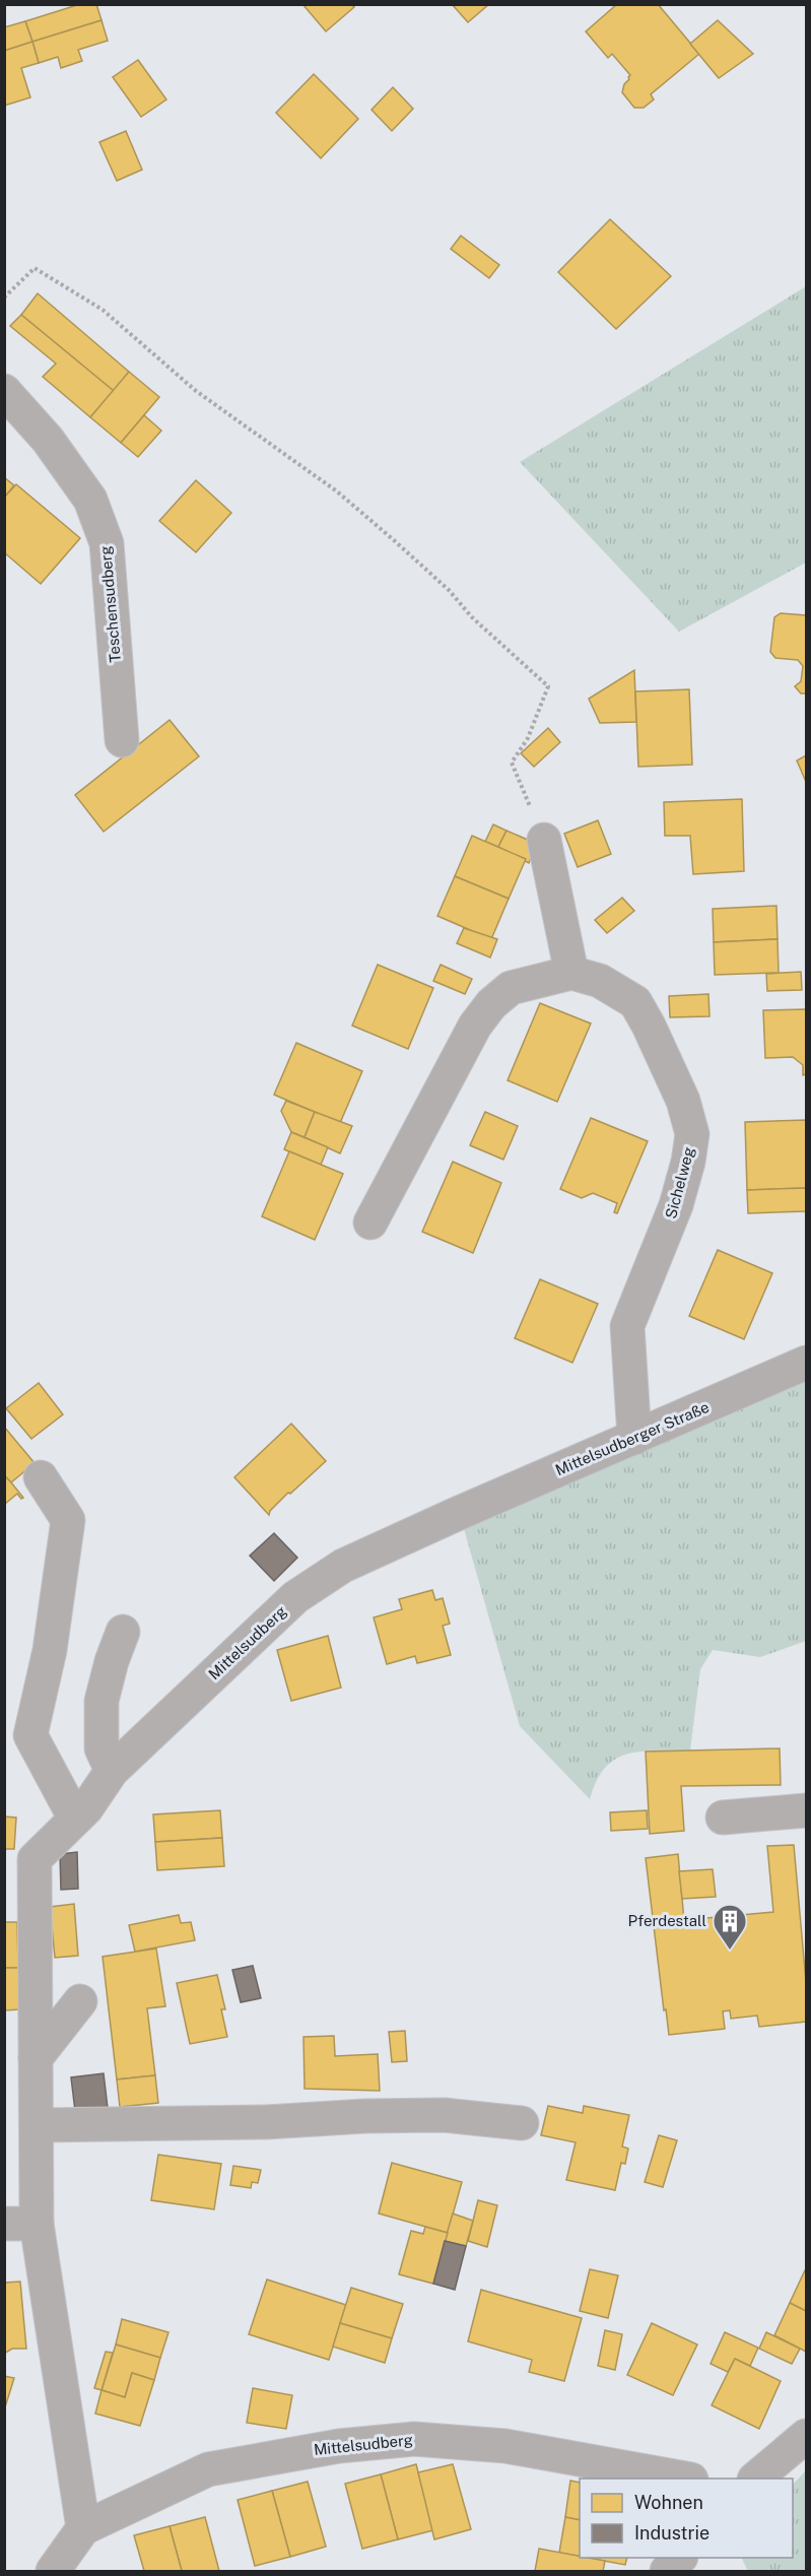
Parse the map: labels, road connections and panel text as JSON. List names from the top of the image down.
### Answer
{
  "streets": {
    "street": [
      "Teschensudberg",
      "Sichelweg",
      "Mittelsudberger Straße",
      "Mittelsudberg"
    ]
  },
  "crossings": [
    ["Sichelweg", "Mittelsudberger Straße"],
    ["Mittelsudberger Straße", "Mittelsudberg"]
  ],
  "places": {
    "building": ["Pferdestall"]
  },
  "legend": ["Wohnen", "Industrie"]
}
